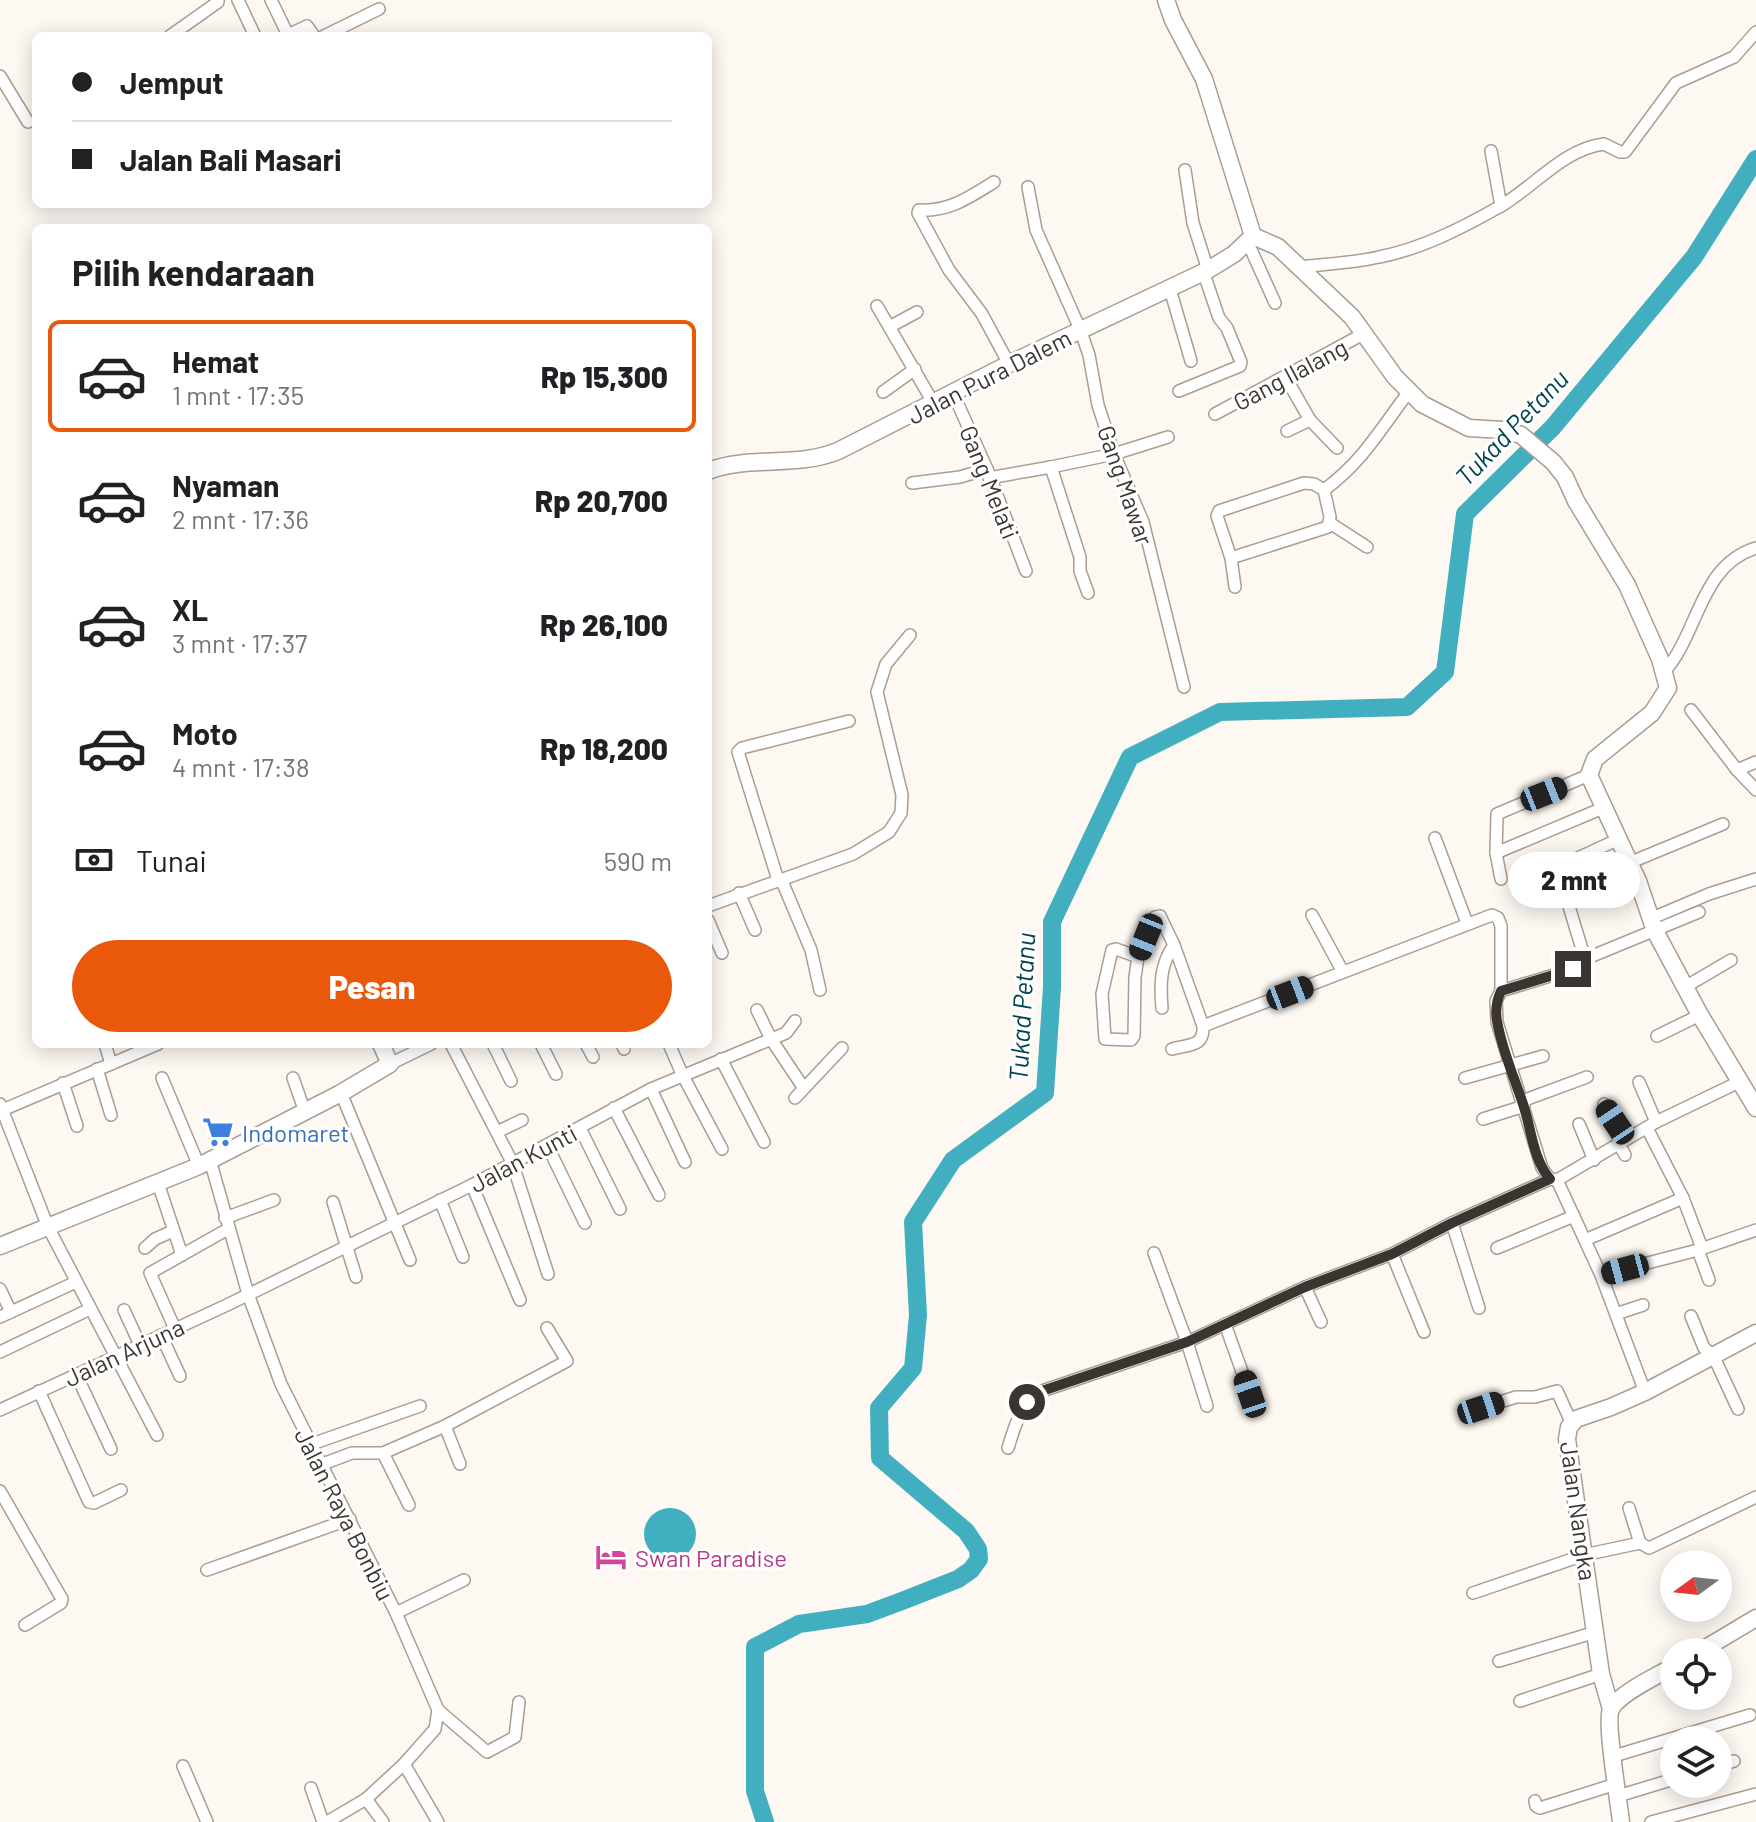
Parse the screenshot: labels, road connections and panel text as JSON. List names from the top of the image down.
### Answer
{
  "streets": {
    "street": [
      "Gang Ilalang",
      "Jalan Pura Dalem",
      "Gang Melati",
      "Gang Mawar",
      "Jalan Kunti",
      "Jalan Arjuna",
      "Jalan Nangka",
      "Jalan Raya Bonbiu"
    ]
  },
  "crossings": [
    ["Jalan Pura Dalem", "Gang Melati"],
    ["Jalan Pura Dalem", "Gang Mawar"],
    ["Jalan Kunti", "Jalan Arjuna"],
    ["Jalan Kunti", "Jalan Raya Bonbiu"],
    ["Jalan Arjuna", "Jalan Raya Bonbiu"]
  ],
  "water": ["Tukad Petanu"],
  "places": {
    "supermarket": ["Indomaret"],
    "hotel": ["Swan Paradise"]
  },
  "north": "left",
  "page": {
    "banner": ["Jemput", "Jalan Bali Masari"],
    "heading": "Pilih kendaraan",
    "list": [
      {
        "name": "Hemat",
        "note": "1 mnt · 17:35",
        "value": "Rp 15,300"
      },
      {
        "name": "Nyaman",
        "note": "2 mnt · 17:36",
        "value": "Rp 20,700"
      },
      {
        "name": "XL",
        "note": "3 mnt · 17:37",
        "value": "Rp 26,100"
      },
      {
        "name": "Moto",
        "note": "4 mnt · 17:38",
        "value": "Rp 18,200"
      }
    ],
    "pay": ["Tunai", "590 m"],
    "bubble": "2 mnt",
    "buttons": "Pesan"
  }
}
